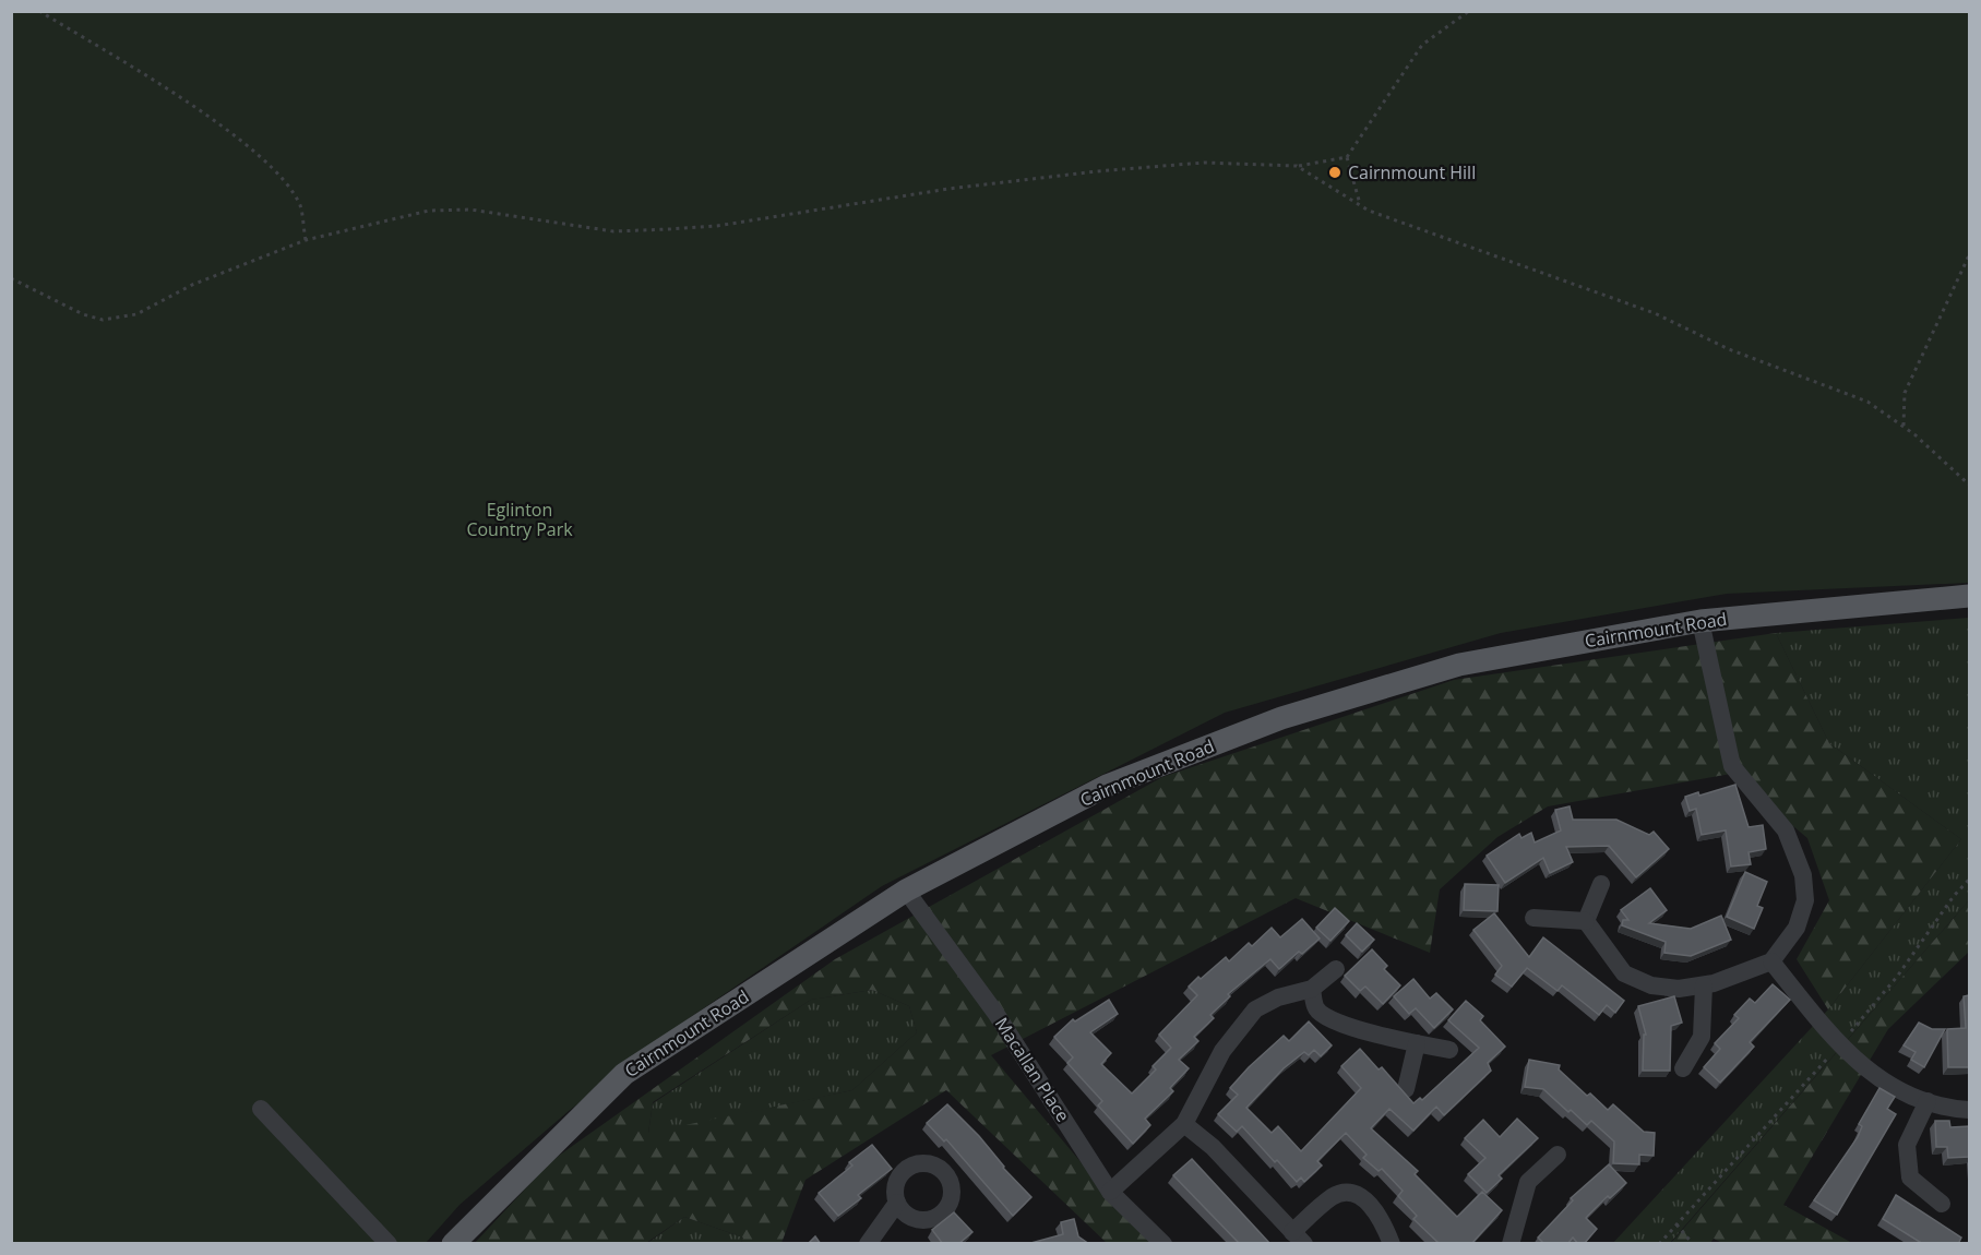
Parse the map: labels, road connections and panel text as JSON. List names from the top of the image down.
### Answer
{
  "streets": {
    "main road": ["Cairnmount Road"],
    "street": ["Macallan Place"]
  },
  "crossings": [
    ["Cairnmount Road", "Macallan Place"]
  ],
  "parks": ["Eglinton Country Park"],
  "places": ["Cairnmount Hill"]
}
